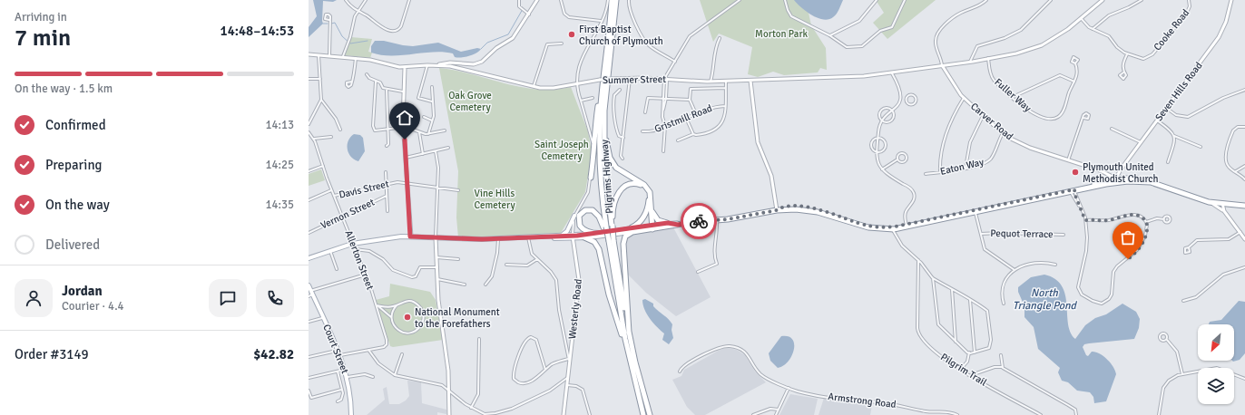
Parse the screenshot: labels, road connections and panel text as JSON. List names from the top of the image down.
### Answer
{
  "streets": {
    "highway": ["Carver Road", "Pilgrims Highway"],
    "main road": [
      "Summer Street",
      "Seven Hills Road",
      "Westerly Road",
      "Court Street"
    ],
    "street": [
      "Cooke Road",
      "Fuller Way",
      "Gristmill Road",
      "Eaton Way",
      "Davis Street",
      "Vernon Street",
      "Pequot Terrace",
      "Allerton Street",
      "Pilgrim Trail",
      "Armstrong Road"
    ]
  },
  "crossings": [
    ["Summer Street", "Fuller Way"],
    ["Summer Street", "Carver Road"],
    ["Summer Street", "Pilgrims Highway"],
    ["Summer Street", "Westerly Road"],
    ["Seven Hills Road", "Carver Road"],
    ["Carver Road", "Eaton Way"],
    ["Davis Street", "Allerton Street"],
    ["Vernon Street", "Allerton Street"],
    ["Allerton Street", "Court Street"]
  ],
  "water": ["North Triangle Pond"],
  "parks": [
    "Morton Park",
    "Oak Grove Cemetery",
    "Saint Joseph Cemetery",
    "Vine Hills Cemetery"
  ],
  "places": ["First Baptist Church of Plymouth", "Plymouth United Methodist Church", "National Monument to the Forefathers"],
  "north": "bottom left",
  "page": {
    "heading": ["7 min", "Arriving in", "14:48–14:53"],
    "panel": [
      "Jordan",
      "Courier · 4.4",
      "Order #3149",
      "$42.82"
    ],
    "bar": "On the way · 1.5 km",
    "list": [
      ["Confirmed", "14:13"],
      ["Preparing", "14:25"],
      ["On the way", "14:35"],
      "Delivered"
    ]
  }
}
